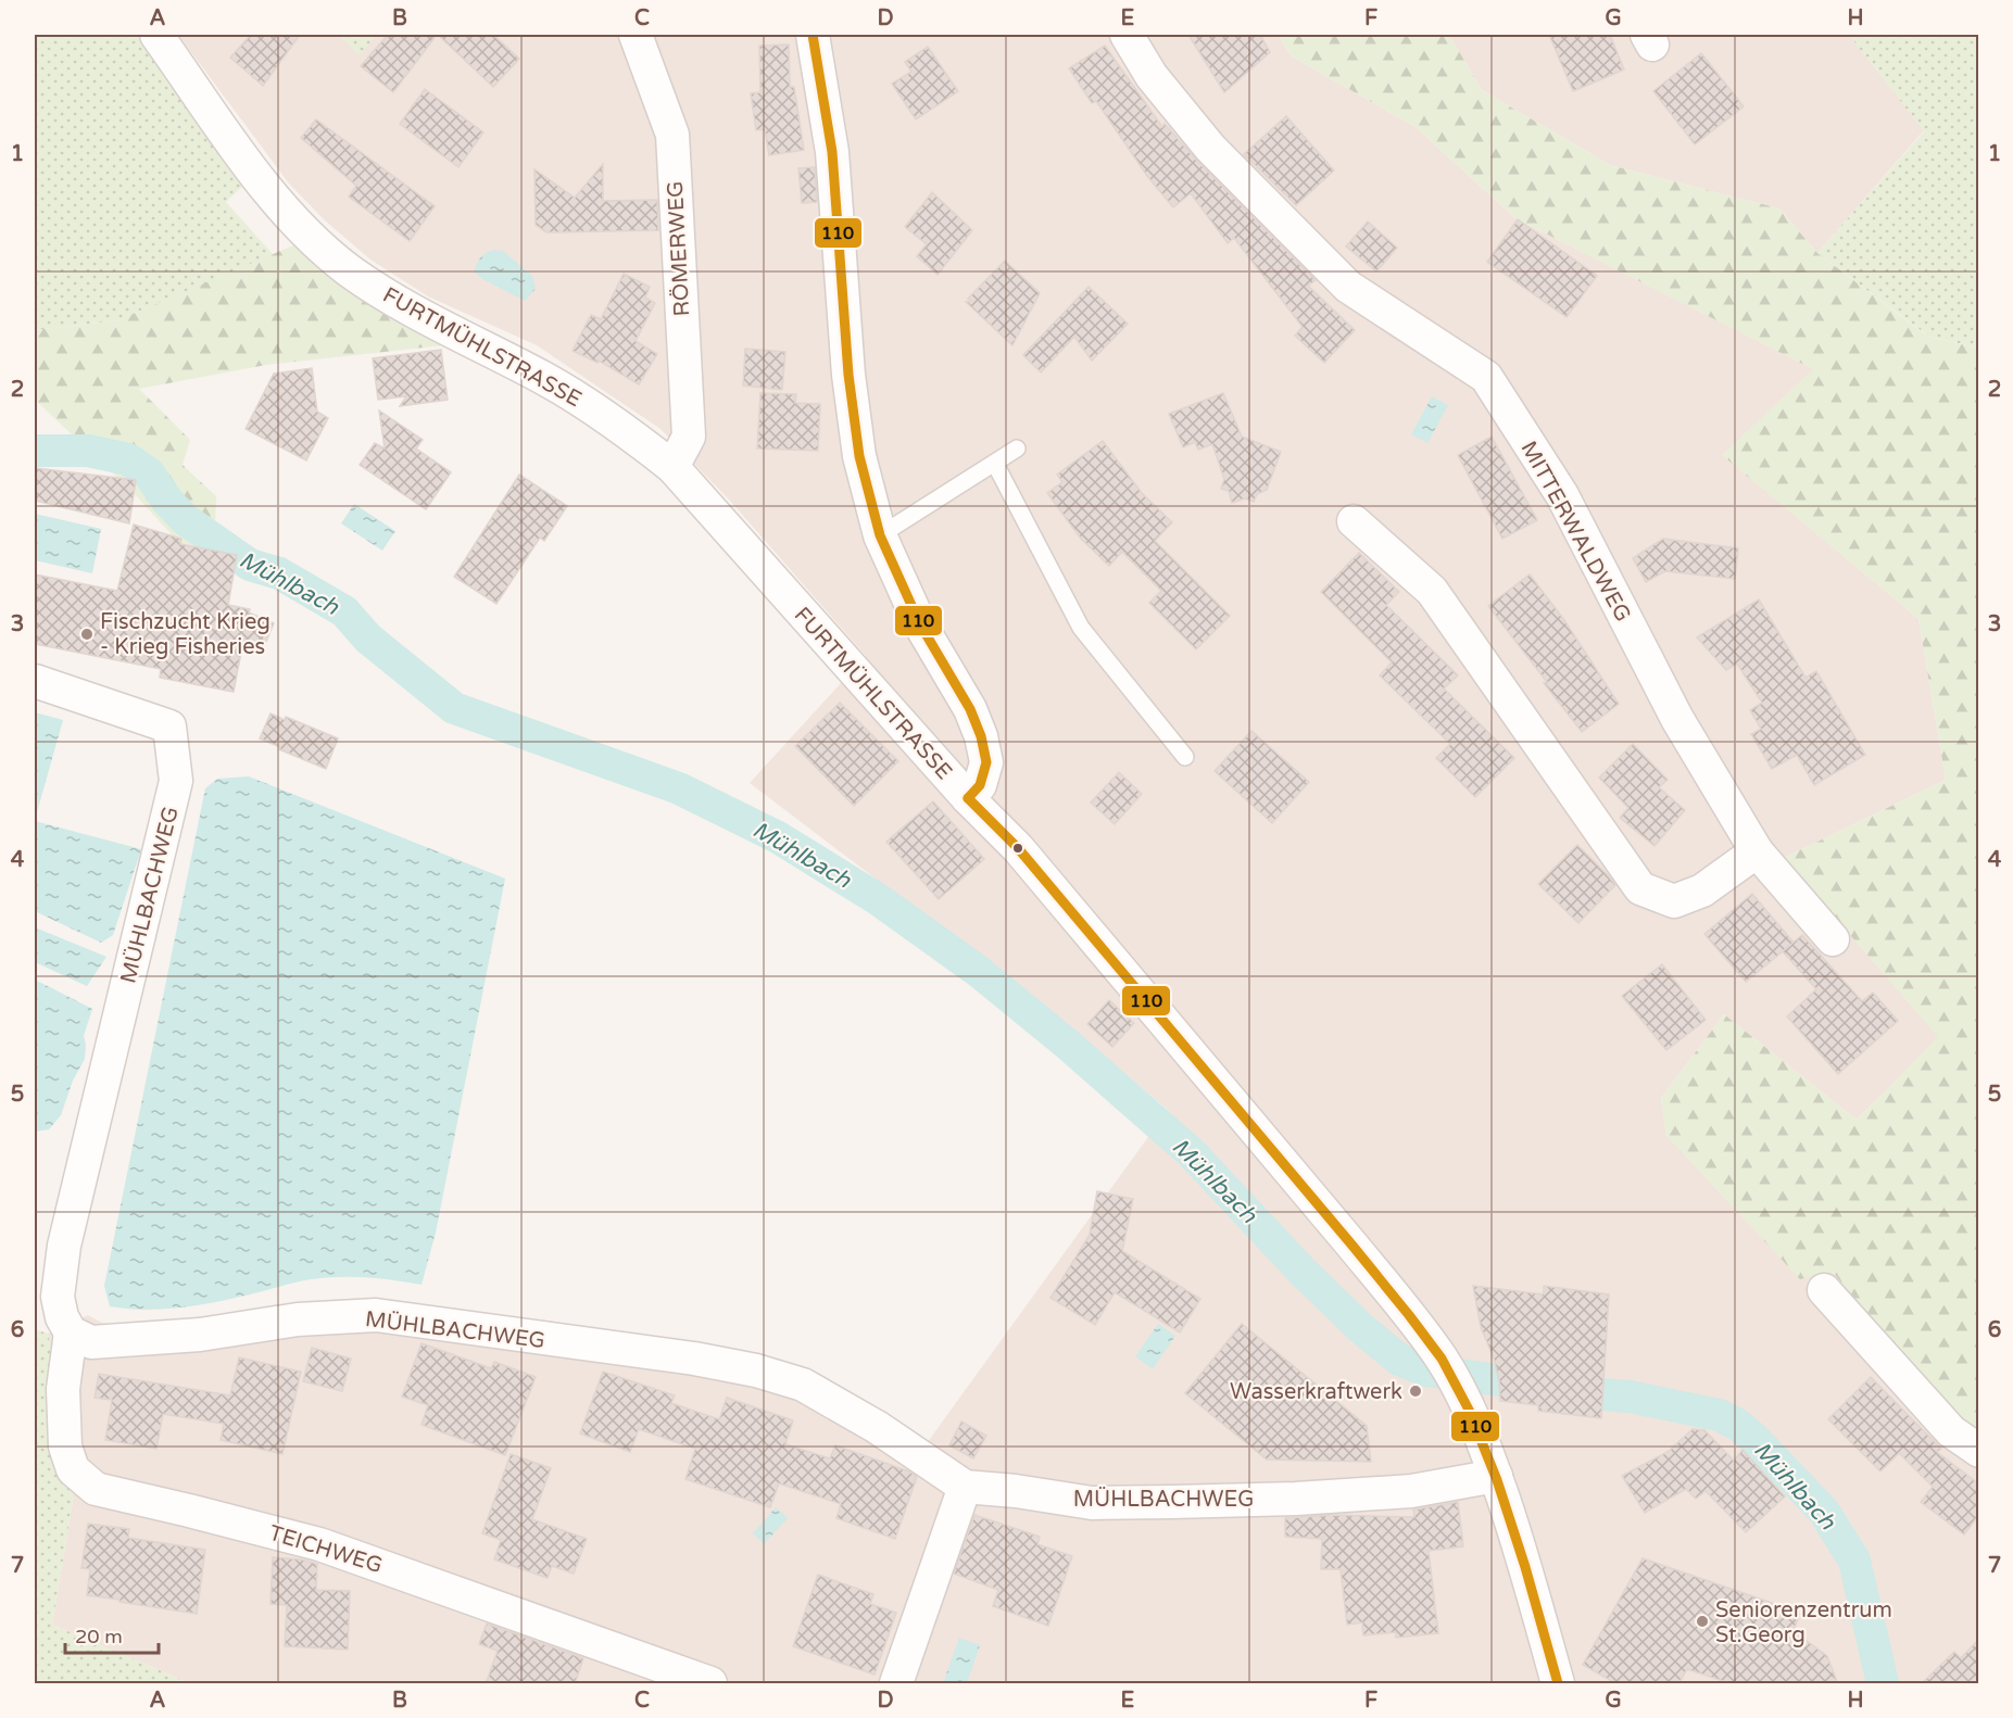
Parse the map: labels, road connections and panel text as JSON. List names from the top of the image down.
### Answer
{
  "streets": {
    "street": [
      "RÖMERWEG",
      "FURTMÜHLSTRASSE",
      "MITTERWALDWEG",
      "MÜHLBACHWEG",
      "TEICHWEG"
    ]
  },
  "crossings": [
    ["RÖMERWEG", "FURTMÜHLSTRASSE"],
    ["FURTMÜHLSTRASSE", "MÜHLBACHWEG"],
    ["MÜHLBACHWEG", "TEICHWEG"]
  ],
  "water": ["Mühlbach"],
  "places": ["Fischzucht Krieg - Krieg Fisheries", "Wasserkraftwerk", "Seniorenzentrum St.Georg"],
  "lines": ["transit line 110"],
  "scale_bar": "20 m",
  "grid": {
    "columns": [
      "A",
      "B",
      "C",
      "D",
      "E",
      "F",
      "G",
      "H"
    ],
    "rows": [
      "1",
      "2",
      "3",
      "4",
      "5",
      "6",
      "7"
    ]
  }
}
